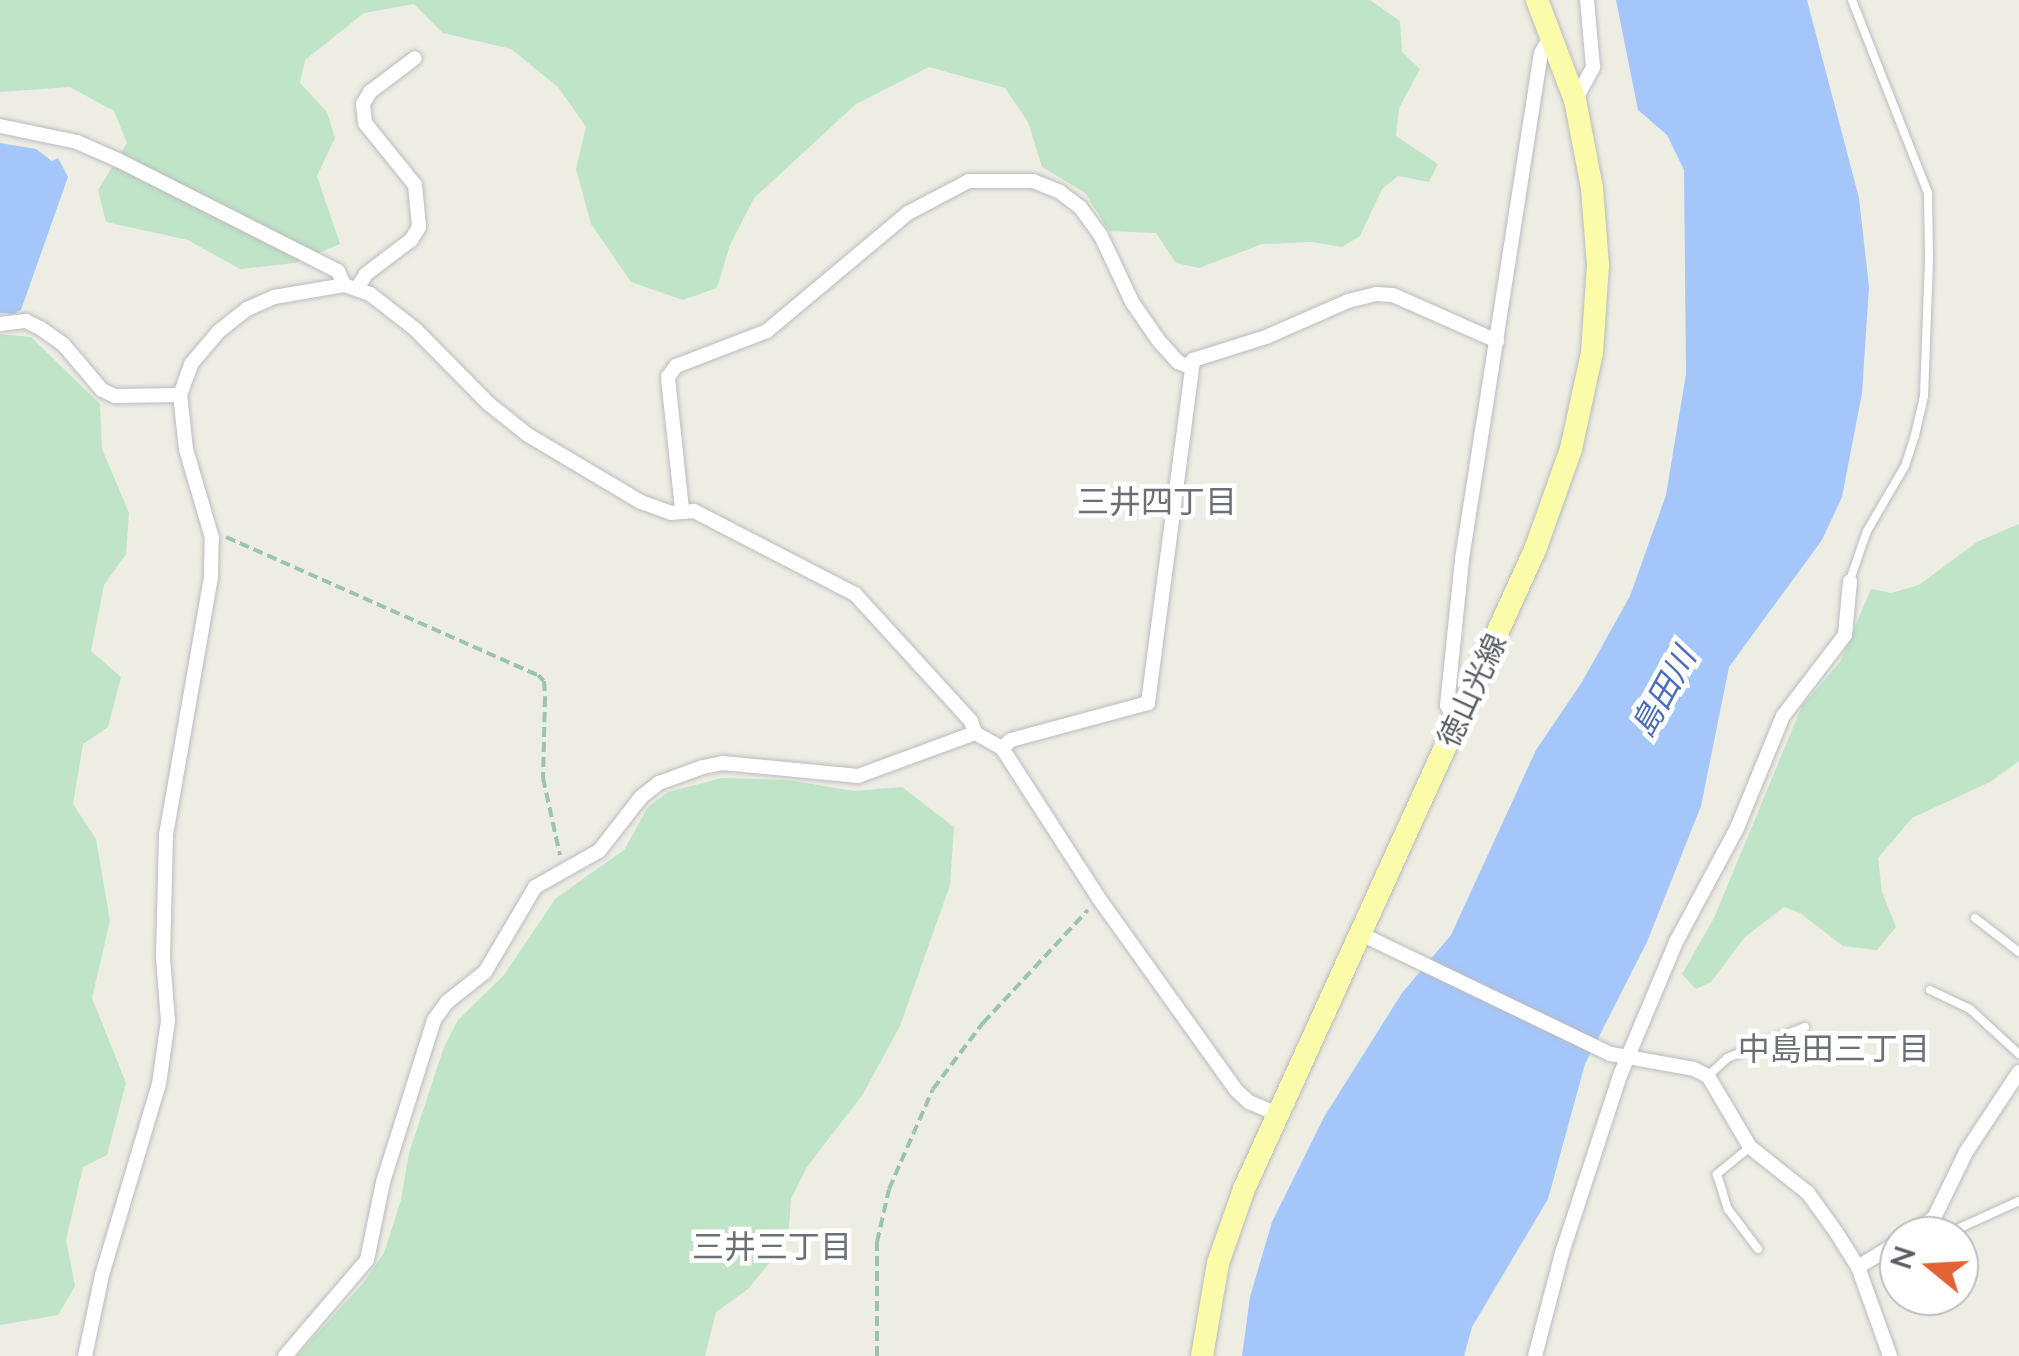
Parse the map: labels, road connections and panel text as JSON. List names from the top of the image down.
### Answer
{
  "streets": {
    "main road": ["徳山光線"]
  },
  "districts": ["三井四丁目", "中島田三丁目", "三井三丁目"],
  "water": ["島田川"],
  "north": "left"
}
